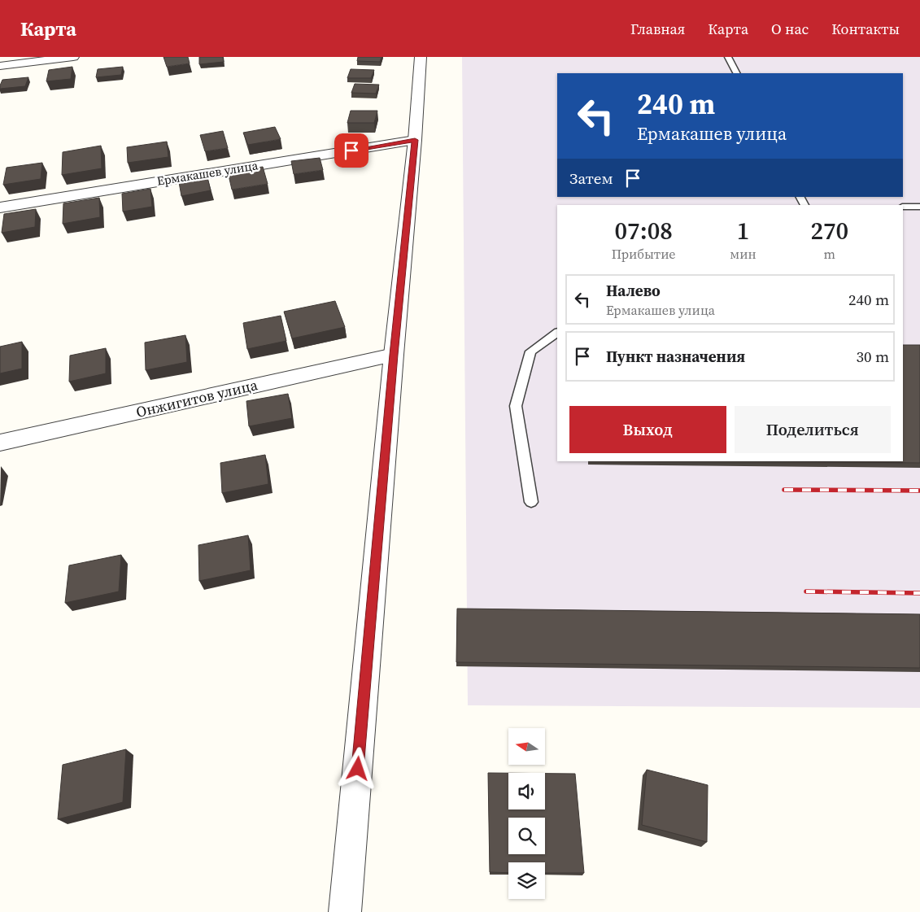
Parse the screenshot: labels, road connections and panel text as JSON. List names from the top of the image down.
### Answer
{
  "streets": {
    "street": ["Ермакашев улица", "Онжигитов улица"]
  },
  "north": "left",
  "page": {
    "header": "Карта",
    "nav": [
      "Главная",
      "Карта",
      "О нас",
      "Контакты"
    ],
    "turn": ["240 m", "Ермакашев улица"],
    "then": "Затем",
    "eta": [
      "07:08",
      "Прибытие",
      "1",
      "мин",
      "270",
      "m"
    ],
    "list": [
      {
        "name": "Налево",
        "note": "Ермакашев улица",
        "value": "240 m"
      },
      {
        "name": "Пункт назначения",
        "value": "30 m"
      }
    ],
    "buttons": ["Выход", "Поделиться"]
  }
}
